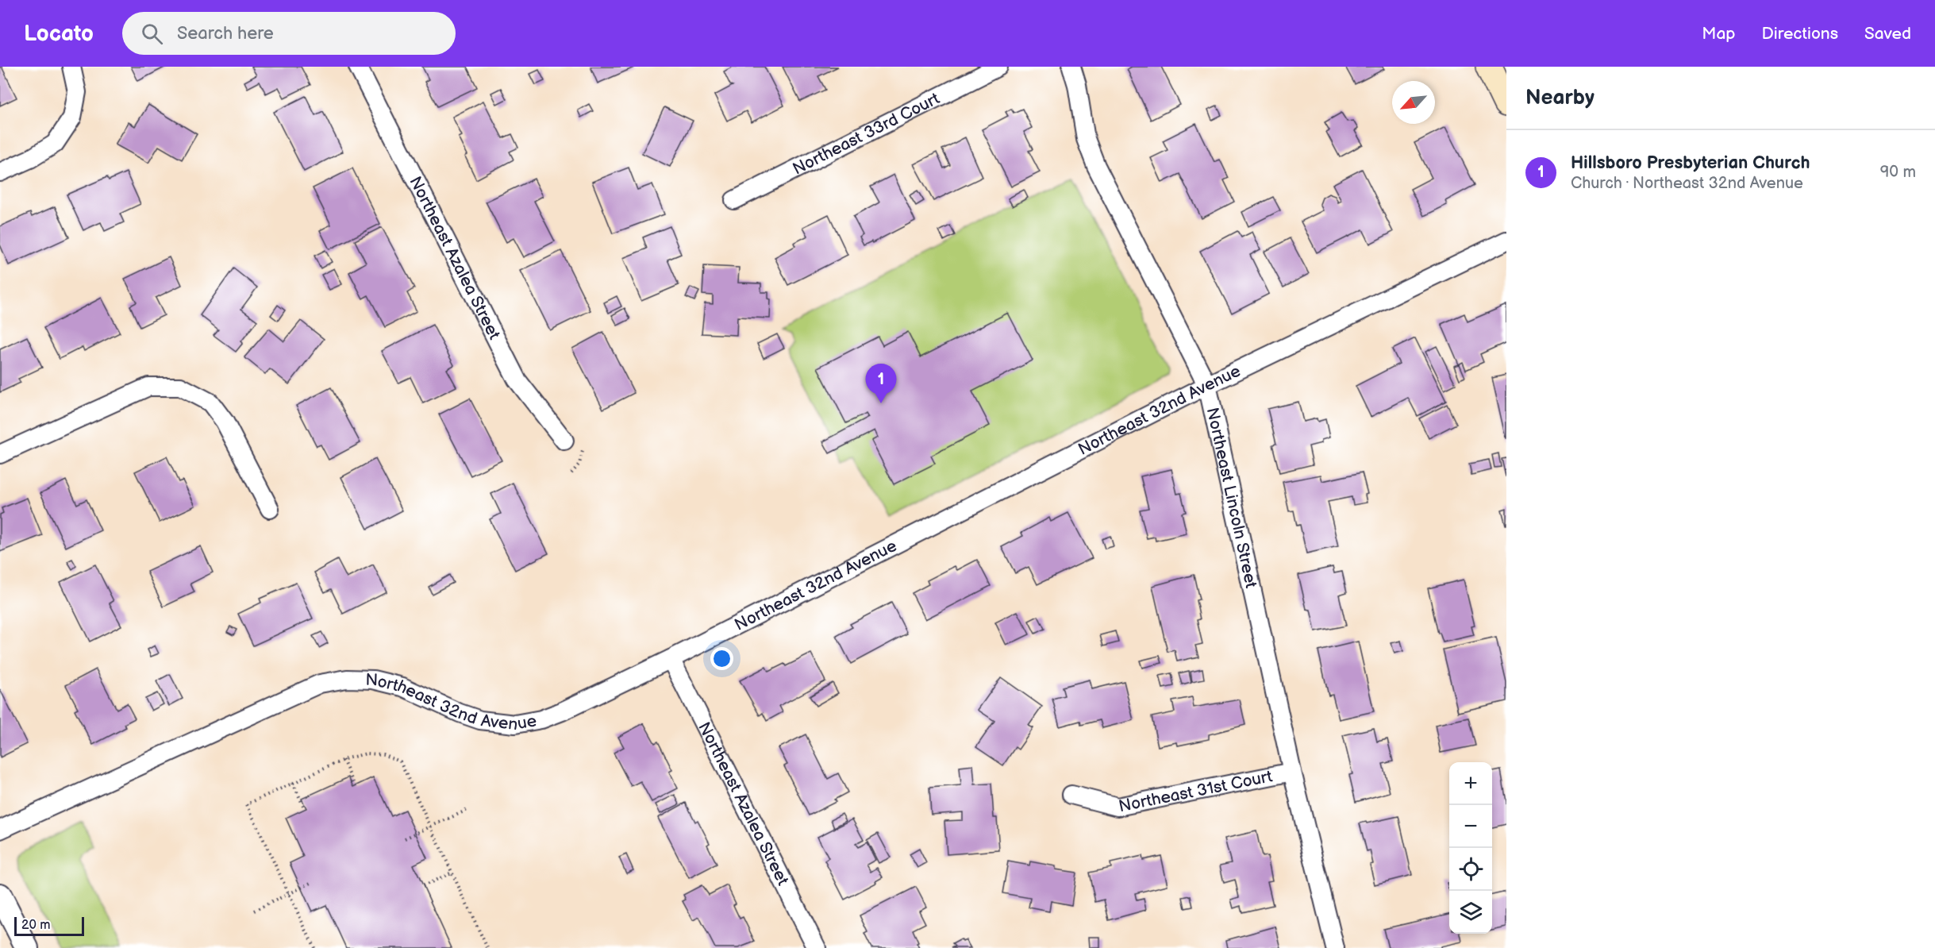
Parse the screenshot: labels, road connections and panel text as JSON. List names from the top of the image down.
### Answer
{
  "streets": {
    "street": [
      "Northeast 33rd Court",
      "Northeast Azalea Street",
      "Northeast 32nd Avenue",
      "Northeast Lincoln Street",
      "Northeast 31st Court"
    ]
  },
  "crossings": [
    ["Northeast Azalea Street", "Northeast 32nd Avenue"],
    ["Northeast 32nd Avenue", "Northeast Lincoln Street"],
    ["Northeast Lincoln Street", "Northeast 31st Court"]
  ],
  "scale_bar": "20 m",
  "north": "bottom left",
  "page": {
    "header": "Locato",
    "search": "Search here",
    "nav": ["Map", "Directions", "Saved"],
    "heading": "Nearby",
    "list": [
      {
        "mark": "1",
        "name": "Hillsboro Presbyterian Church",
        "note": "Church · Northeast 32nd Avenue",
        "value": "90 m"
      }
    ],
    "pins": "1",
    "map_buttons": ["+", "−"],
    "scale": "20 m"
  }
}
